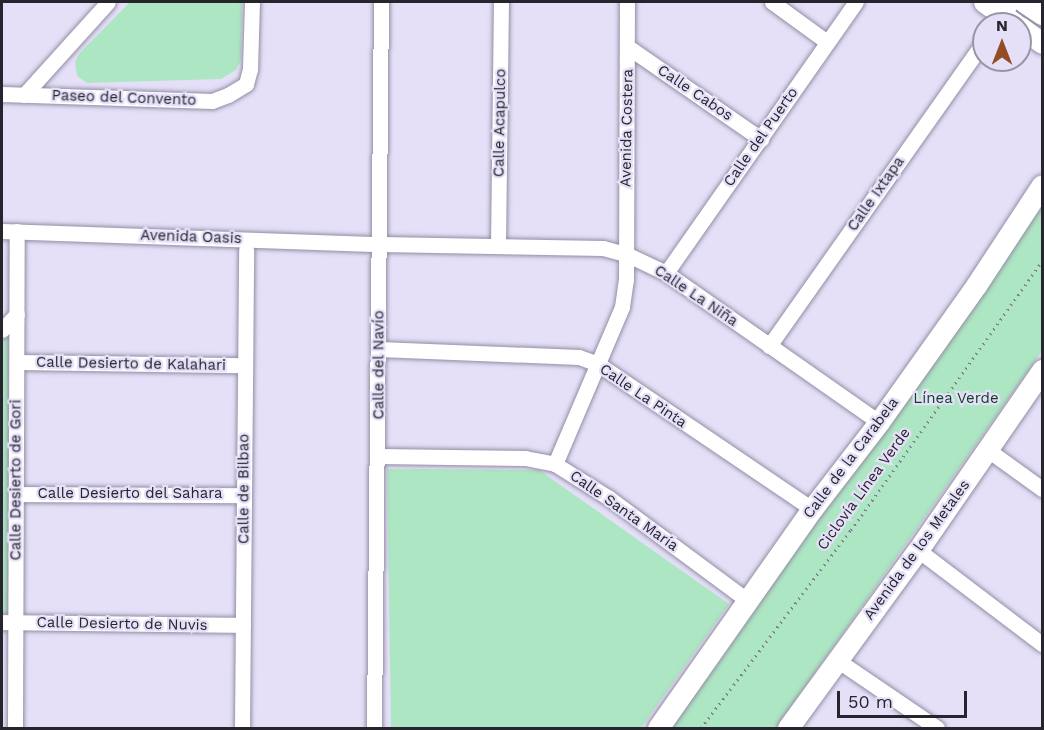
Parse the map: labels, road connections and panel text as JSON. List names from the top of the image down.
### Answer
{
  "streets": {
    "street": [
      "Calle Cabos",
      "Paseo del Convento",
      "Calle Acapulco",
      "Avenida Costera",
      "Calle del Puerto",
      "Calle Ixtapa",
      "Avenida Oasis",
      "Calle La Niña",
      "Calle Desierto de Kalahari",
      "Calle del Navío",
      "Calle La Pinta",
      "Calle de la Carabela",
      "Calle Desierto de Gori",
      "Calle de Bilbao",
      "Calle Desierto del Sahara",
      "Calle Santa María",
      "Avenida de los Metales",
      "Calle Desierto de Nuvis"
    ],
    "path": ["Ciclovía Línea Verde"]
  },
  "crossings": [
    ["Calle Cabos", "Avenida Costera"],
    ["Calle Cabos", "Calle del Puerto"],
    ["Calle Acapulco", "Calle La Niña"],
    ["Avenida Costera", "Calle La Niña"],
    ["Calle del Puerto", "Calle La Niña"],
    ["Calle Ixtapa", "Calle La Niña"],
    ["Avenida Oasis", "Calle La Niña"],
    ["Avenida Oasis", "Calle del Navío"],
    ["Avenida Oasis", "Calle Desierto de Gori"],
    ["Calle La Niña", "Calle del Navío"],
    ["Calle La Niña", "Calle de la Carabela"],
    ["Calle Desierto de Kalahari", "Calle Desierto de Gori"],
    ["Calle Desierto de Kalahari", "Calle de Bilbao"],
    ["Calle del Navío", "Calle La Pinta"],
    ["Calle del Navío", "Calle Santa María"],
    ["Calle La Pinta", "Calle de la Carabela"],
    ["Calle de la Carabela", "Calle Santa María"],
    ["Calle Desierto de Gori", "Calle Desierto del Sahara"],
    ["Calle Desierto de Gori", "Calle Desierto de Nuvis"],
    ["Calle de Bilbao", "Calle Desierto del Sahara"],
    ["Calle de Bilbao", "Calle Desierto de Nuvis"]
  ],
  "parks": ["Línea Verde"],
  "scale_bar": "50 m",
  "north": "top"
}
